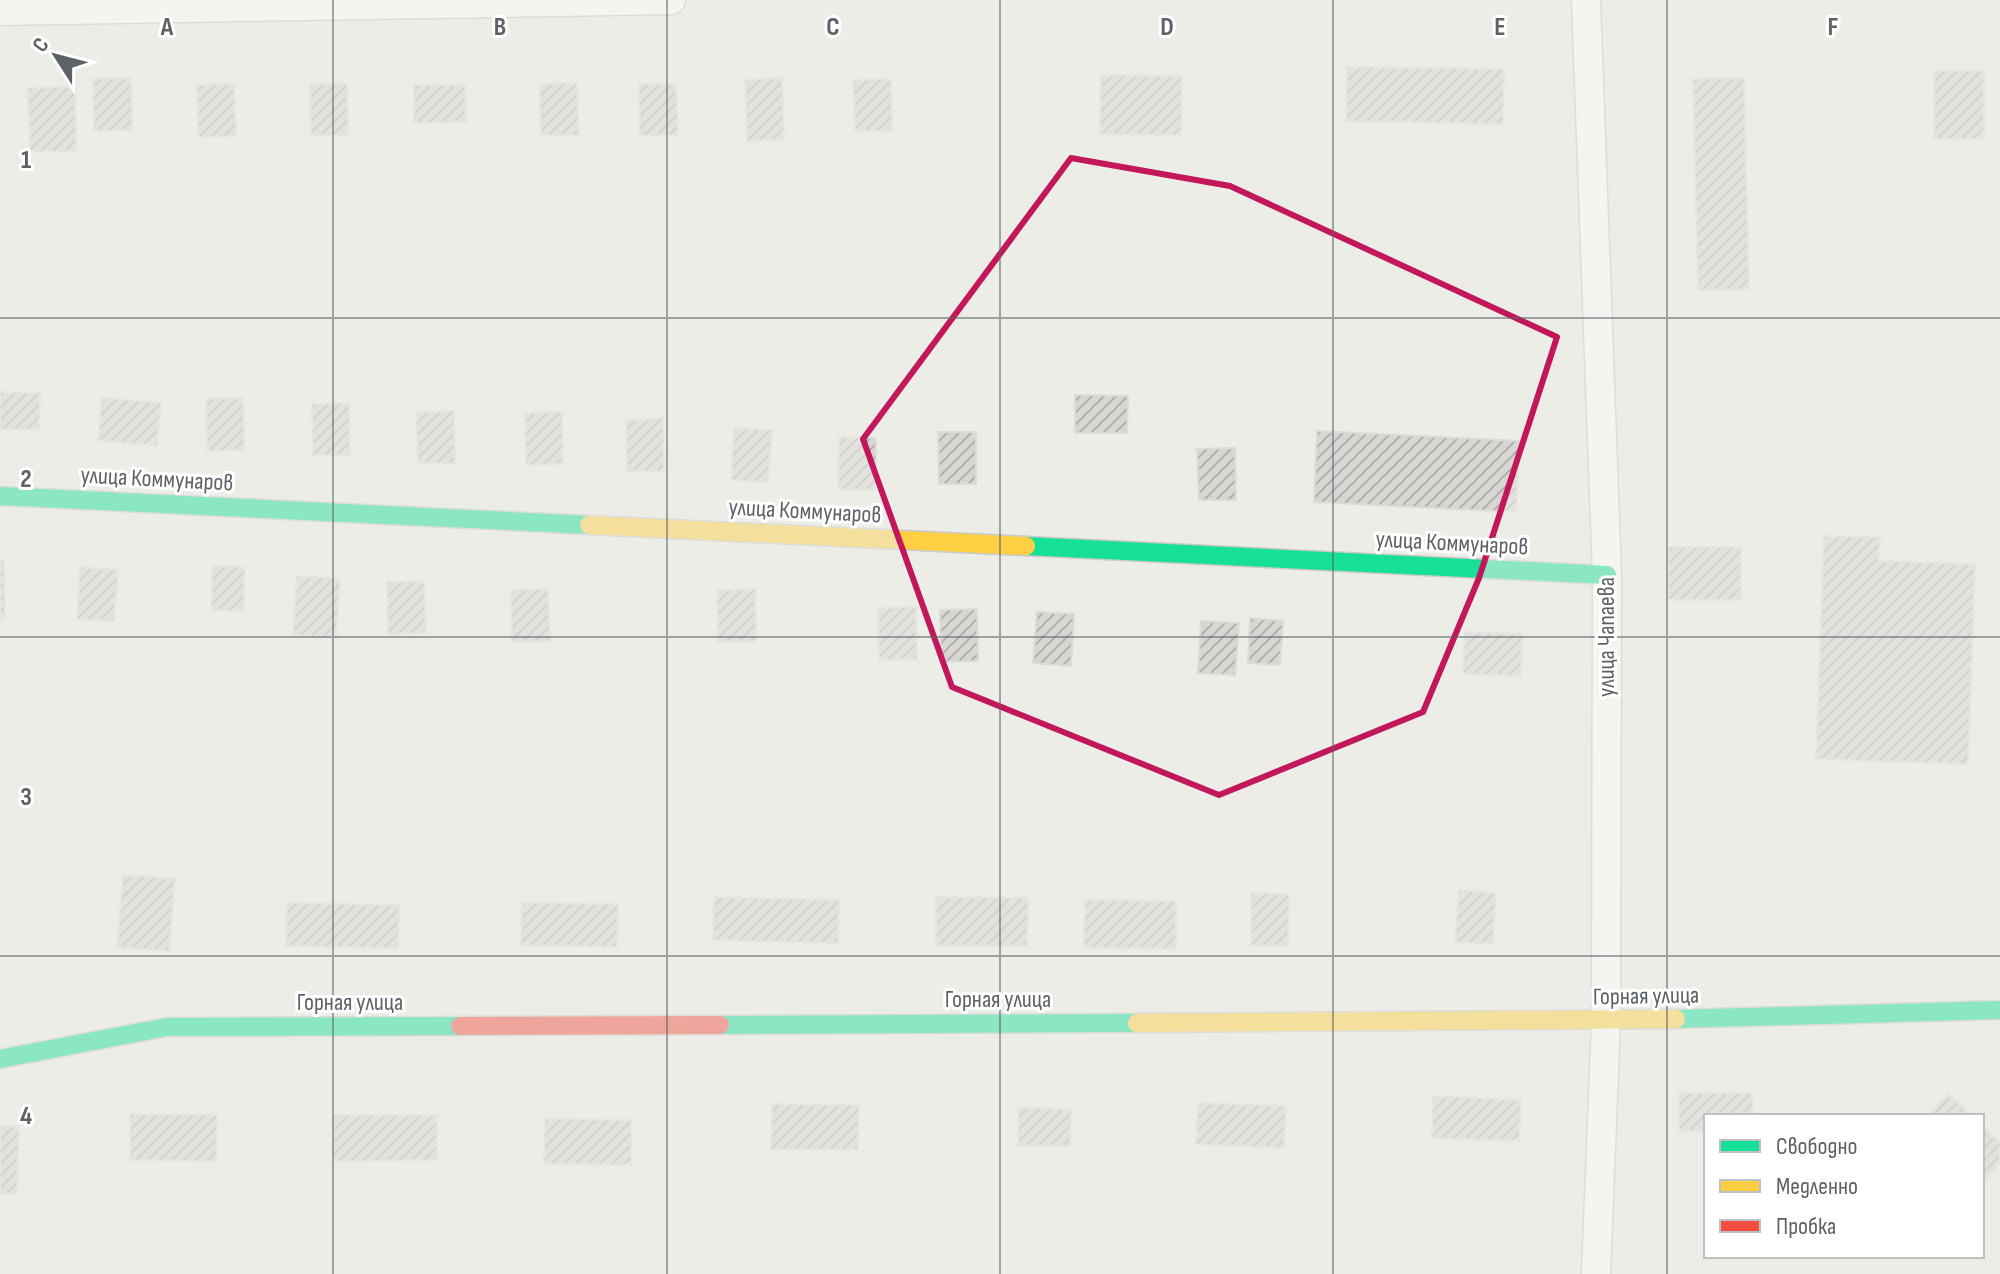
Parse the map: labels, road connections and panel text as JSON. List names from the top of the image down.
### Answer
{
  "streets": {
    "street": ["улица Коммунаров", "улица Чапаева", "Горная улица"]
  },
  "crossings": [
    ["улица Коммунаров", "улица Чапаева"],
    ["улица Чапаева", "Горная улица"]
  ],
  "legend": ["Свободно", "Медленно", "Пробка"],
  "north": "top left",
  "grid": {
    "columns": [
      "A",
      "B",
      "C",
      "D",
      "E",
      "F"
    ],
    "rows": [
      "1",
      "2",
      "3",
      "4"
    ]
  }
}
